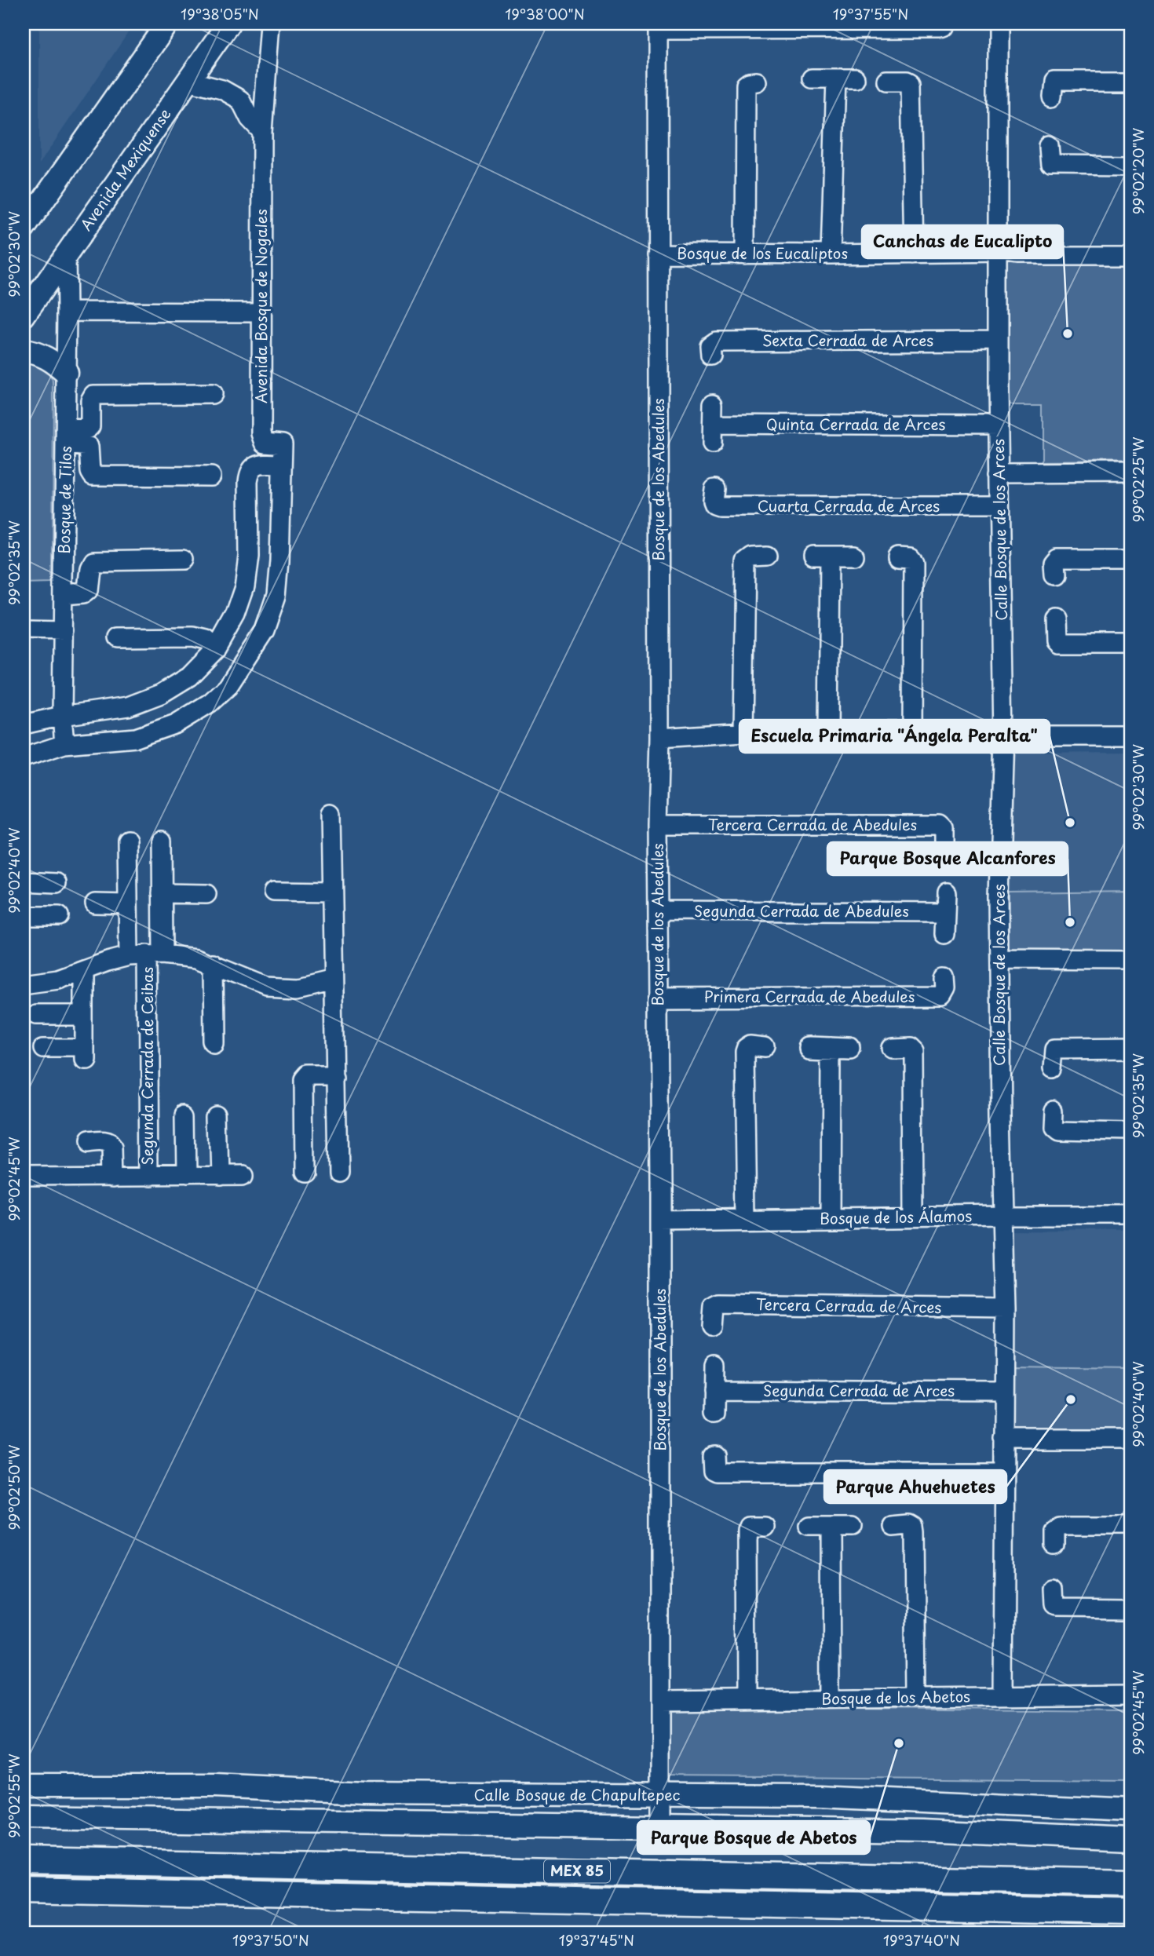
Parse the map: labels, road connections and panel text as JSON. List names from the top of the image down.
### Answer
{
  "streets": {
    "highway": ["MEX 85"],
    "main road": ["Avenida Mexiquense", "Calle Bosque de Chapultepec"],
    "street": [
      "Bosque de los Eucaliptos",
      "Avenida Bosque de Nogales",
      "Sexta Cerrada de Arces",
      "Quinta Cerrada de Arces",
      "Bosque de los Abedules",
      "Bosque de Tilos",
      "Cuarta Cerrada de Arces",
      "Calle Bosque de los Arces",
      "Tercera Cerrada de Abedules",
      "Segunda Cerrada de Abedules",
      "Primera Cerrada de Abedules",
      "Segunda Cerrada de Ceibas",
      "Bosque de los Álamos",
      "Tercera Cerrada de Arces",
      "Segunda Cerrada de Arces",
      "Bosque de los Abetos"
    ]
  },
  "crossings": [
    ["Avenida Mexiquense", "Bosque de Tilos"],
    ["Bosque de los Eucaliptos", "Bosque de los Abedules"],
    ["Bosque de los Eucaliptos", "Calle Bosque de los Arces"],
    ["Avenida Bosque de Nogales", "Bosque de Tilos"],
    ["Sexta Cerrada de Arces", "Calle Bosque de los Arces"],
    ["Quinta Cerrada de Arces", "Calle Bosque de los Arces"],
    ["Bosque de los Abedules", "Tercera Cerrada de Abedules"],
    ["Bosque de los Abedules", "Segunda Cerrada de Abedules"],
    ["Bosque de los Abedules", "Primera Cerrada de Abedules"],
    ["Bosque de los Abedules", "Bosque de los Álamos"],
    ["Bosque de los Abedules", "Bosque de los Abetos"],
    ["Bosque de los Abedules", "Calle Bosque de Chapultepec"],
    ["Cuarta Cerrada de Arces", "Calle Bosque de los Arces"],
    ["Calle Bosque de los Arces", "Bosque de los Álamos"],
    ["Calle Bosque de los Arces", "Tercera Cerrada de Arces"],
    ["Calle Bosque de los Arces", "Segunda Cerrada de Arces"],
    ["Calle Bosque de los Arces", "Bosque de los Abetos"]
  ],
  "places": [
    "Canchas de Eucalipto",
    "Escuela Primaria \"Ángela Peralta\"",
    "Parque Bosque Alcanfores",
    "Parque Ahuehuetes",
    "Parque Bosque de Abetos"
  ],
  "coordinates": [
    "19°38'05\"N",
    "19°38'00\"N",
    "19°37'55\"N",
    "99°02'20\"W",
    "99°02'30\"W",
    "99°02'25\"W",
    "99°02'35\"W",
    "99°02'40\"W",
    "99°02'45\"W",
    "99°02'50\"W",
    "99°02'55\"W",
    "19°37'50\"N",
    "19°37'45\"N",
    "19°37'40\"N"
  ]
}
